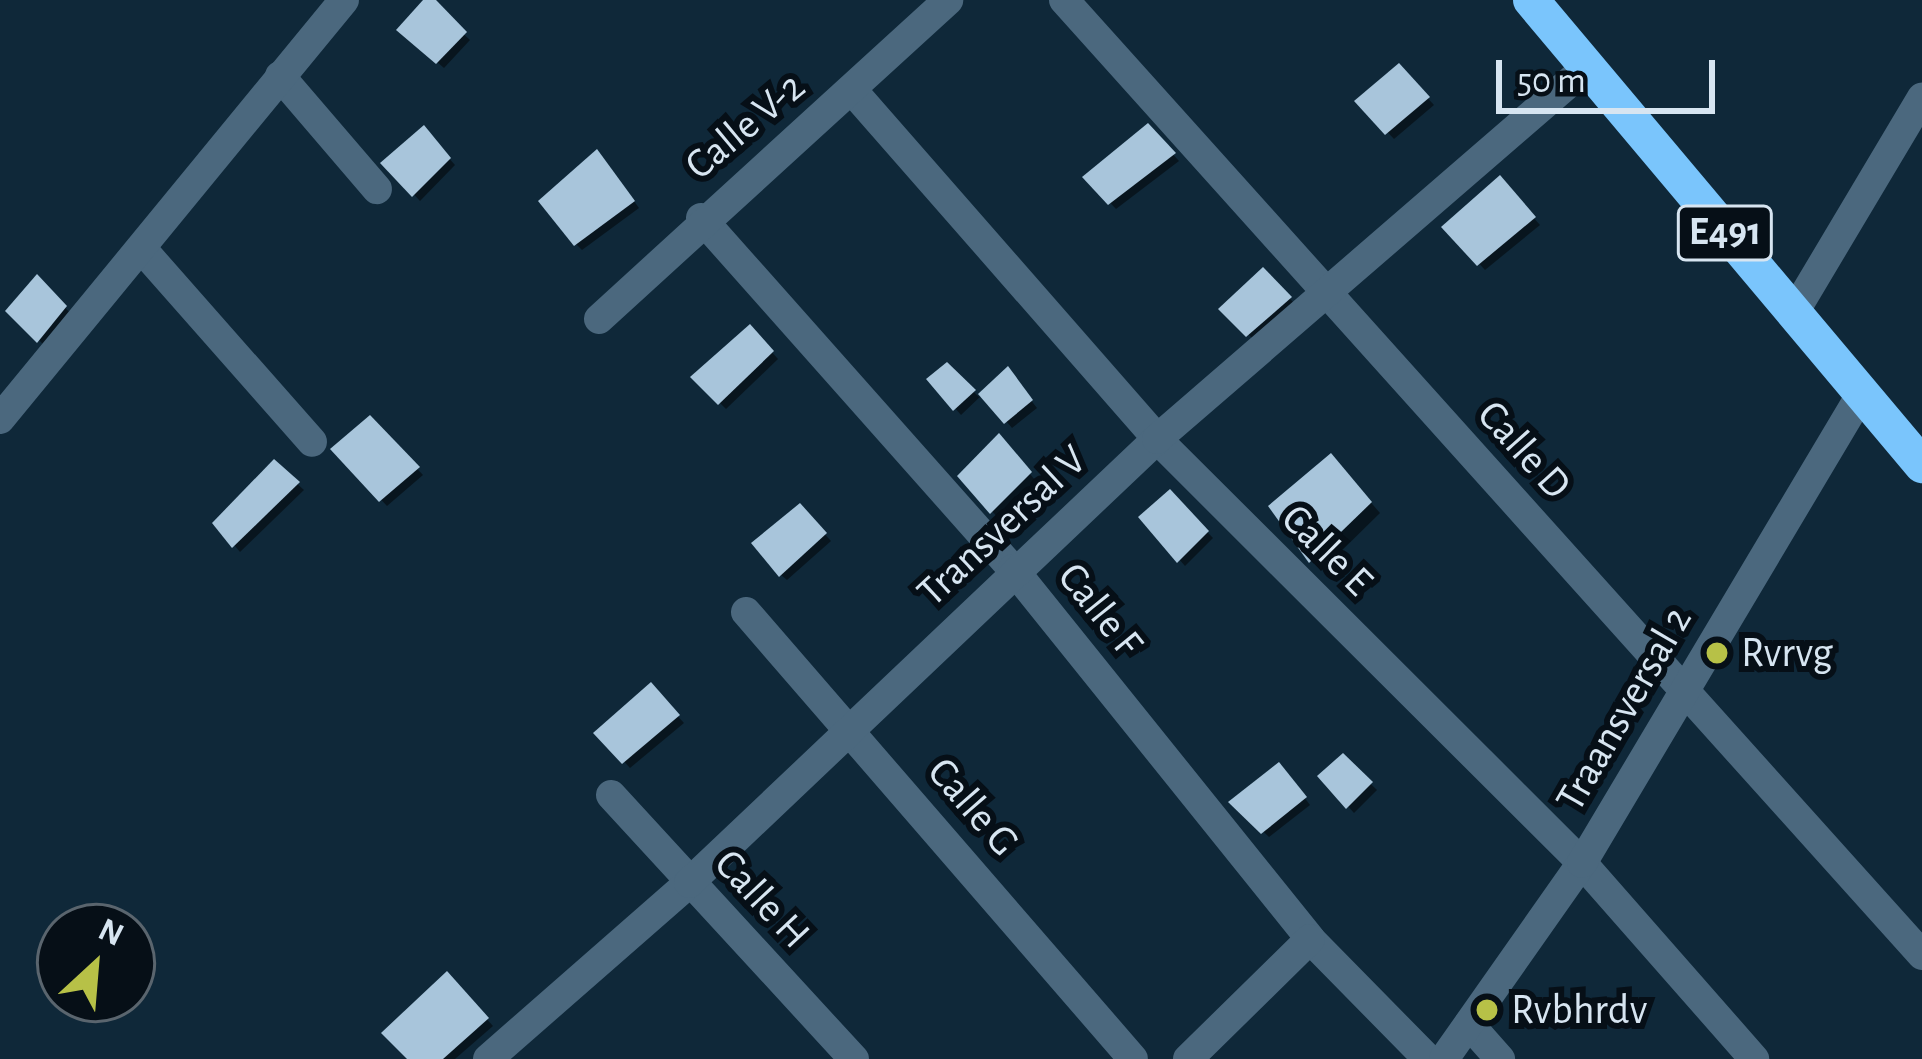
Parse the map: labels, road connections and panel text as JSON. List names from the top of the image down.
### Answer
{
  "streets": {
    "highway": ["E491"],
    "street": [
      "Calle V-2",
      "Calle D",
      "Transversal V",
      "Calle E",
      "Calle F",
      "Traansversal 2",
      "Calle G",
      "Calle H"
    ]
  },
  "crossings": [
    ["Calle V-2", "Calle E"],
    ["Calle V-2", "Calle F"],
    ["E491", "Transversal V"],
    ["E491", "Traansversal 2"],
    ["Calle D", "Transversal V"],
    ["Calle D", "Traansversal 2"],
    ["Transversal V", "Calle E"],
    ["Transversal V", "Calle F"],
    ["Transversal V", "Calle G"],
    ["Transversal V", "Calle H"],
    ["Calle E", "Traansversal 2"]
  ],
  "places": ["Rvrvg", "Rvbhrdv"],
  "scale_bar": "50 m",
  "north": "top right"
}
